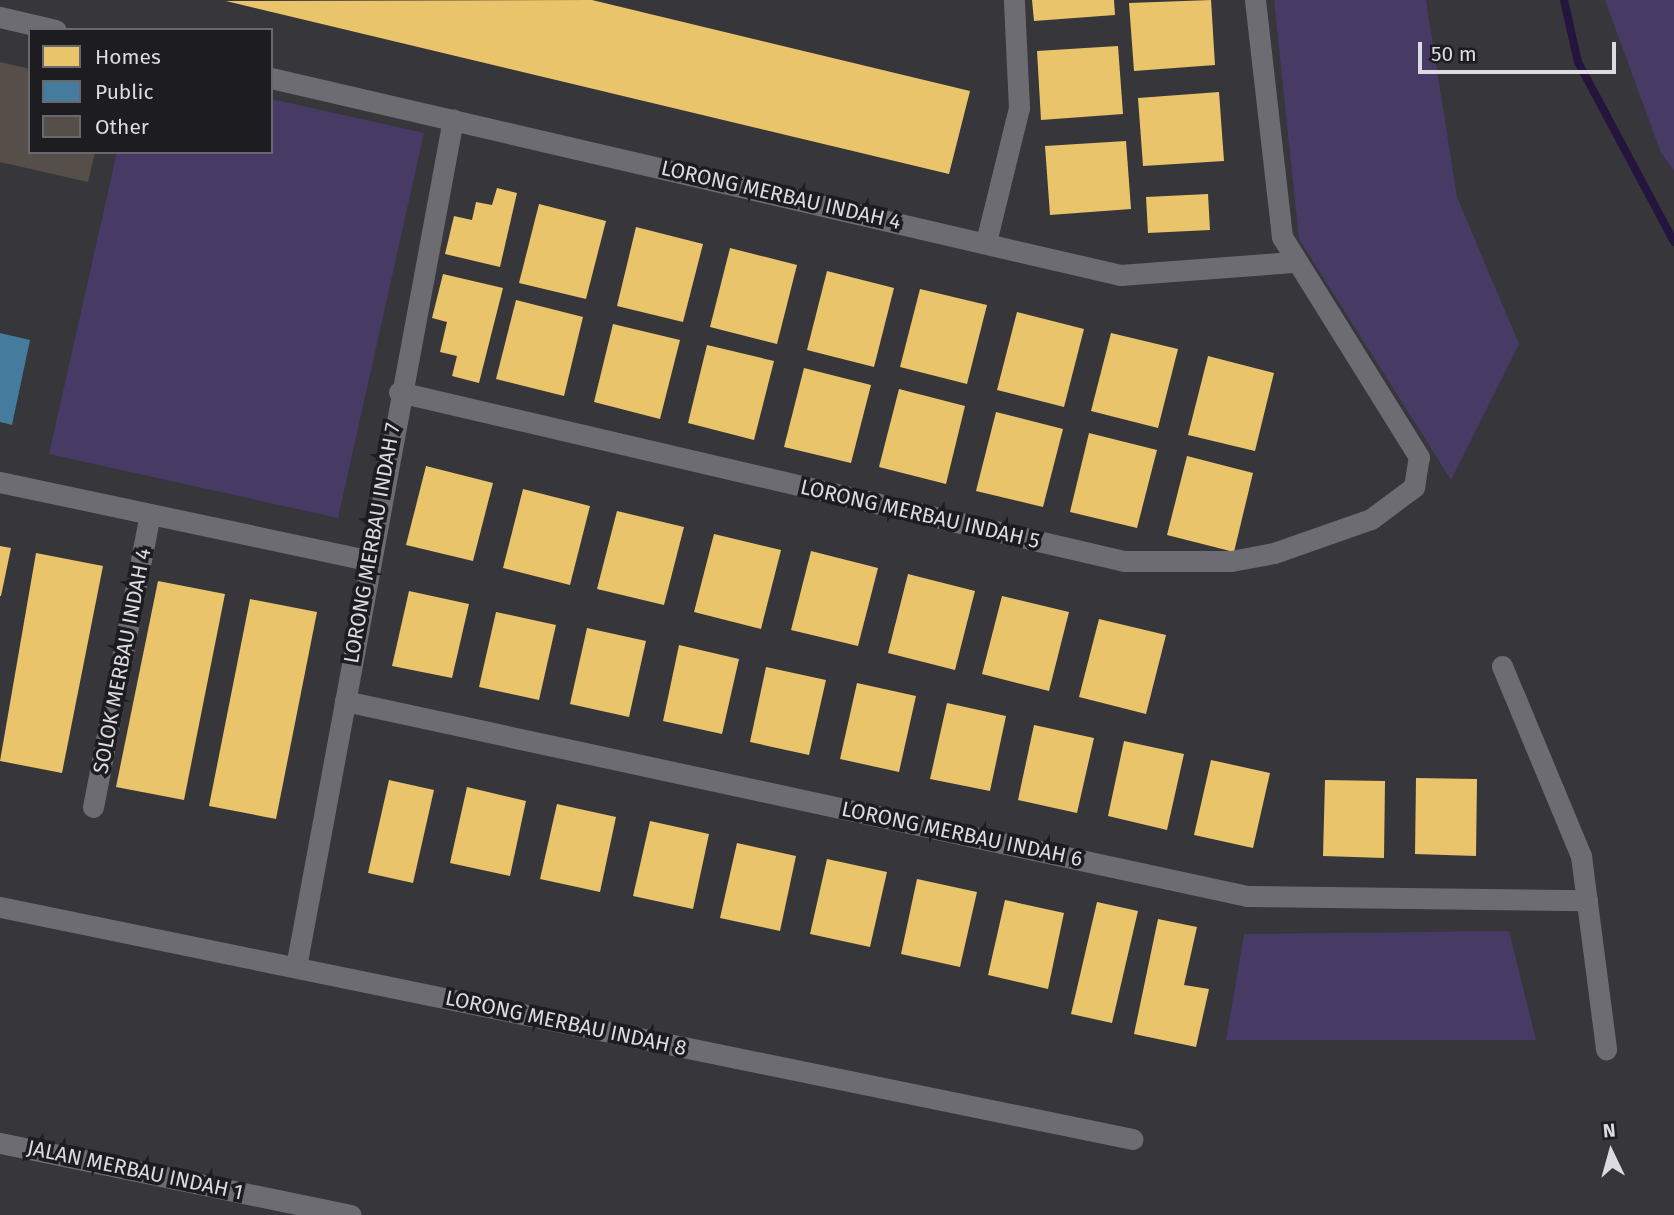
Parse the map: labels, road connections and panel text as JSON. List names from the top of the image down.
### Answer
{
  "streets": {
    "street": [
      "LORONG MERBAU INDAH 4",
      "LORONG MERBAU INDAH 5",
      "LORONG MERBAU INDAH 7",
      "SOLOK MERBAU INDAH 4",
      "LORONG MERBAU INDAH 6",
      "LORONG MERBAU INDAH 8",
      "JALAN MERBAU INDAH 1"
    ]
  },
  "crossings": [
    ["LORONG MERBAU INDAH 4", "LORONG MERBAU INDAH 5"],
    ["LORONG MERBAU INDAH 4", "LORONG MERBAU INDAH 7"],
    ["LORONG MERBAU INDAH 5", "LORONG MERBAU INDAH 7"],
    ["LORONG MERBAU INDAH 7", "LORONG MERBAU INDAH 6"],
    ["LORONG MERBAU INDAH 7", "LORONG MERBAU INDAH 8"]
  ],
  "legend": ["Homes", "Public", "Other"],
  "scale_bar": "50 m",
  "north": "top"
}
